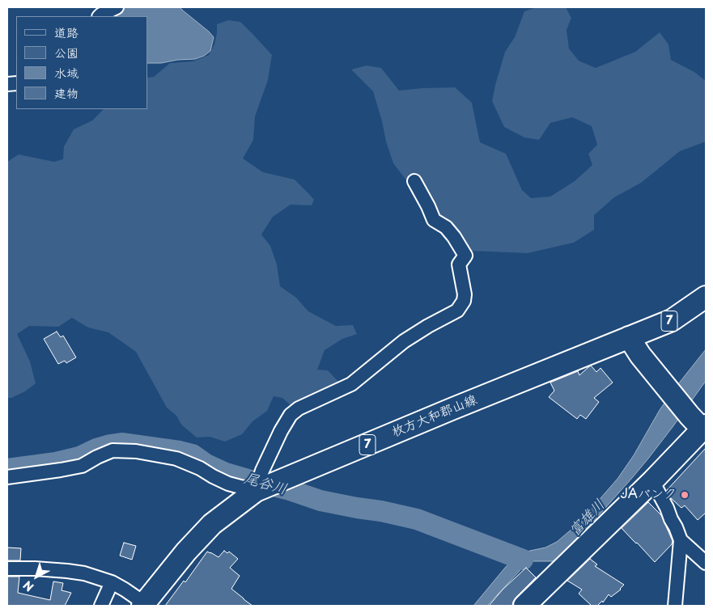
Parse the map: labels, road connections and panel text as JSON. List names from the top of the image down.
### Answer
{
  "streets": {
    "main road": ["7", "枚方大和郡山線"]
  },
  "water": ["尾谷川", "富雄川"],
  "places": ["JAバンク"],
  "legend": [
    "道路",
    "公園",
    "水域",
    "建物"
  ],
  "north": "bottom left"
}
